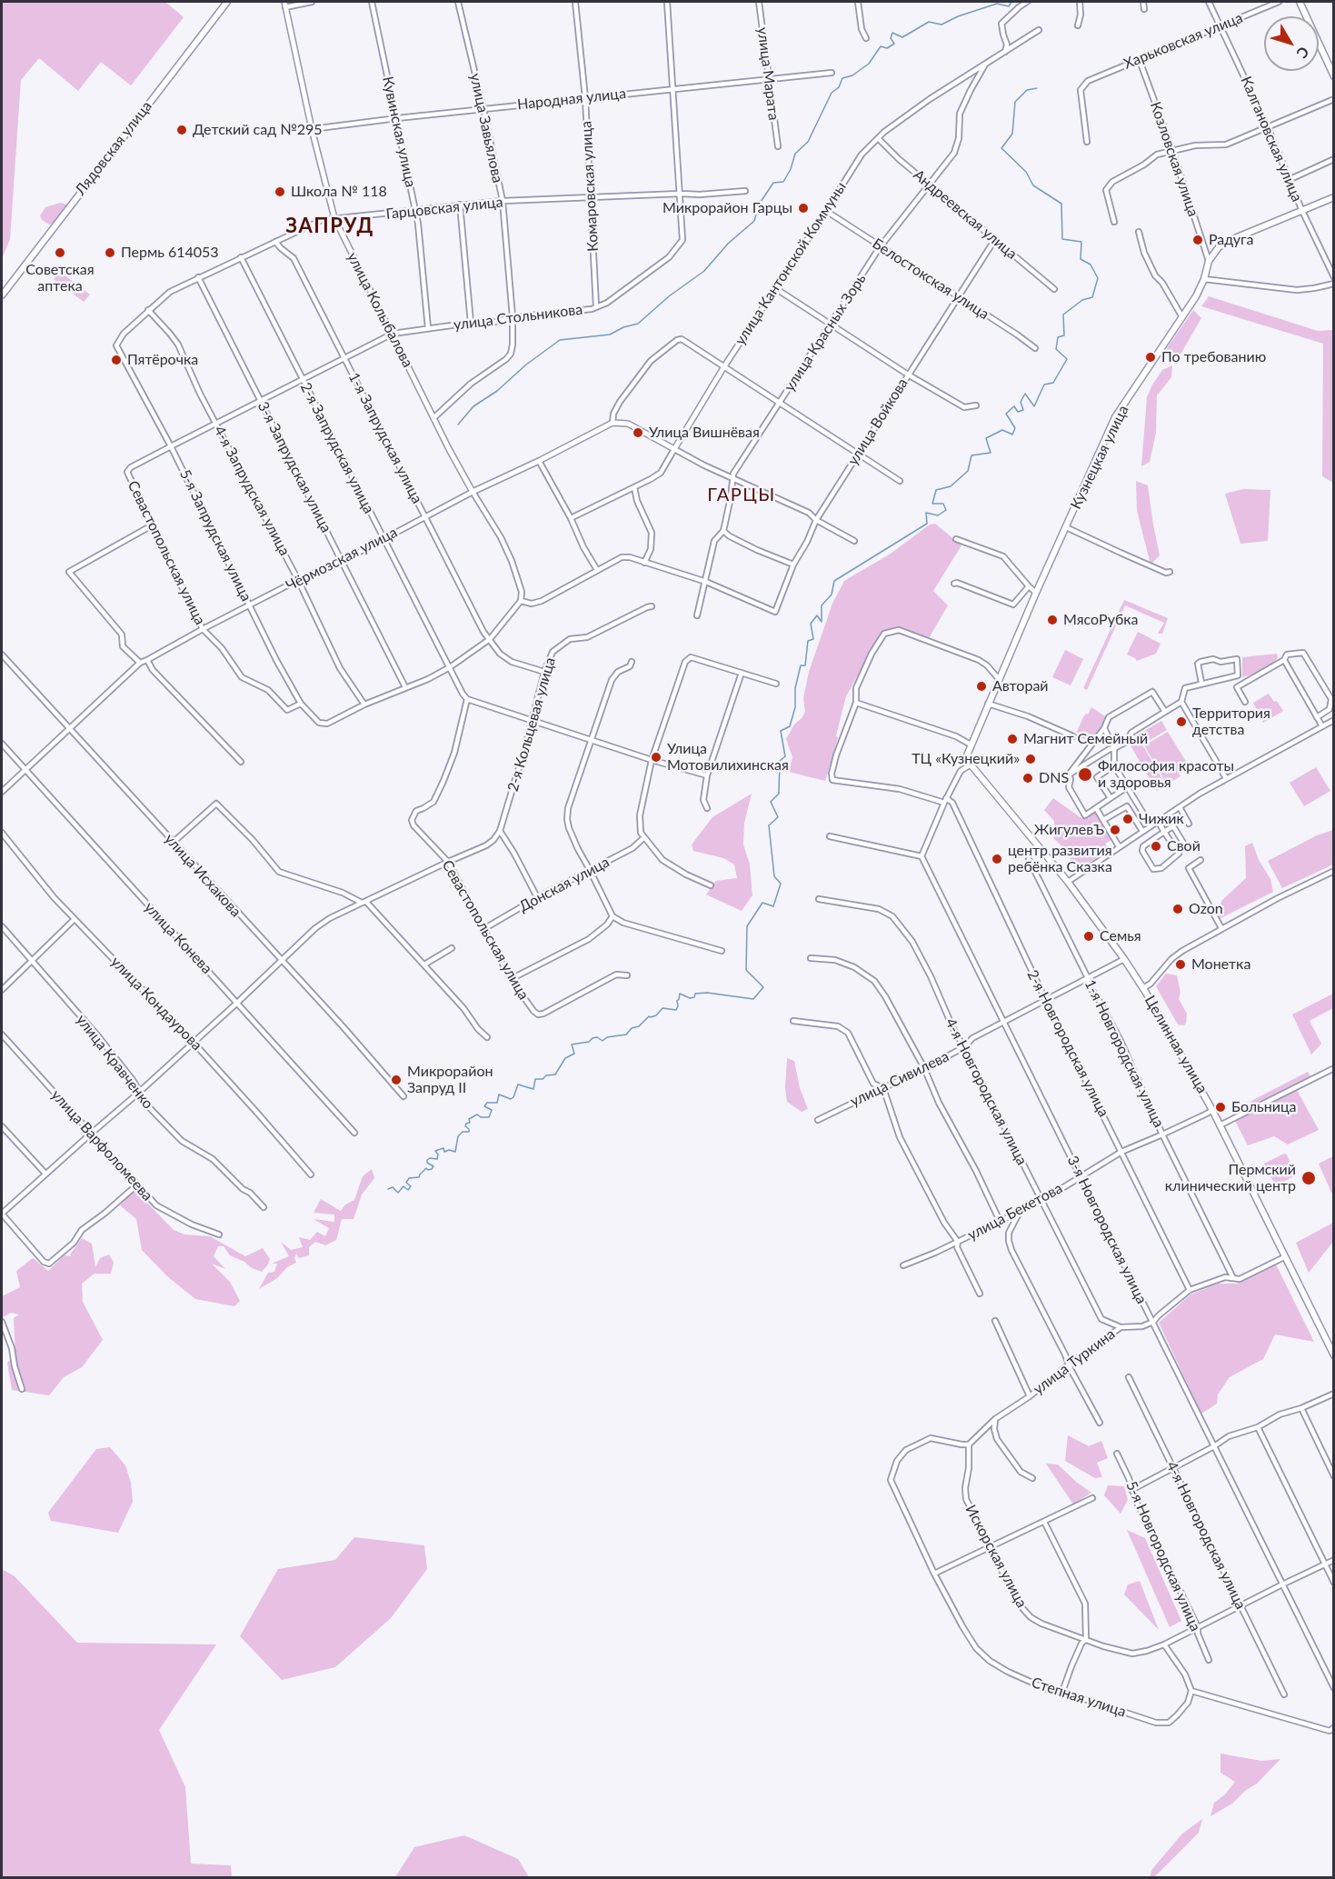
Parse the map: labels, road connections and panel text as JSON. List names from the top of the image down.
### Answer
{
  "streets": {
    "main road": ["Лядовская улица", "Кузнецкая улица", "Целинная улица"],
    "street": [
      "Харьковская улица",
      "улица Марата",
      "Народная улица",
      "улица Завьялова",
      "Кувинская улица",
      "Калгановская улица",
      "Козловская улица",
      "Комаровская улица",
      "Гарцовская улица",
      "Андреевская улица",
      "улица Кантонской Коммуны",
      "Белостокская улица",
      "улица Колыбалова",
      "улица Стольникова",
      "улица Красных Зорь",
      "улица Войкова",
      "1-я Запрудская улица",
      "2-я Запрудская улица",
      "3-я Запрудская улица",
      "4-я Запрудская улица",
      "5-я Запрудская улица",
      "Севастопольская улица",
      "Чёрмозская улица",
      "2-я Кольцевая улица",
      "улица Исхакова",
      "Донская улица",
      "улица Конева",
      "улица Кондаурова",
      "2-я Новгородская улица",
      "1-я Новгородская улица",
      "улица Кравченко",
      "улица Сивилева",
      "4-я Новгородская улица",
      "улица Варфоломеева",
      "улица Бекетова",
      "3-я Новгородская улица",
      "улица Туркина",
      "Искорская улица",
      "5-я Новгородская улица",
      "Степная улица"
    ]
  },
  "crossings": [
    ["Харьковская улица", "Калгановская улица"],
    ["Харьковская улица", "Козловская улица"],
    ["улица Марата", "Народная улица"],
    ["Народная улица", "улица Завьялова"],
    ["Народная улица", "Кувинская улица"],
    ["Народная улица", "Комаровская улица"],
    ["Народная улица", "улица Колыбалова"],
    ["Народная улица", "улица Стольникова"],
    ["улица Завьялова", "Гарцовская улица"],
    ["улица Завьялова", "улица Колыбалова"],
    ["улица Завьялова", "улица Стольникова"],
    ["Кувинская улица", "Гарцовская улица"],
    ["Кувинская улица", "улица Стольникова"],
    ["Козловская улица", "Кузнецкая улица"],
    ["Комаровская улица", "Гарцовская улица"],
    ["Комаровская улица", "улица Стольникова"],
    ["Гарцовская улица", "улица Колыбалова"],
    ["Гарцовская улица", "улица Стольникова"],
    ["Гарцовская улица", "1-я Запрудская улица"],
    ["Гарцовская улица", "2-я Запрудская улица"],
    ["Гарцовская улица", "3-я Запрудская улица"],
    ["Гарцовская улица", "4-я Запрудская улица"],
    ["Гарцовская улица", "5-я Запрудская улица"],
    ["Андреевская улица", "улица Кантонской Коммуны"],
    ["Андреевская улица", "улица Красных Зорь"],
    ["Андреевская улица", "улица Войкова"],
    ["улица Кантонской Коммуны", "Белостокская улица"],
    ["улица Кантонской Коммуны", "улица Красных Зорь"],
    ["Белостокская улица", "улица Красных Зорь"],
    ["Белостокская улица", "улица Войкова"],
    ["улица Колыбалова", "улица Стольникова"],
    ["улица Колыбалова", "Чёрмозская улица"],
    ["улица Стольникова", "1-я Запрудская улица"],
    ["улица Стольникова", "2-я Запрудская улица"],
    ["улица Стольникова", "3-я Запрудская улица"],
    ["улица Стольникова", "4-я Запрудская улица"],
    ["улица Стольникова", "5-я Запрудская улица"],
    ["улица Стольникова", "Севастопольская улица"],
    ["улица Красных Зорь", "улица Войкова"],
    ["1-я Запрудская улица", "Чёрмозская улица"],
    ["1-я Запрудская улица", "2-я Кольцевая улица"],
    ["2-я Запрудская улица", "Севастопольская улица"],
    ["2-я Запрудская улица", "Чёрмозская улица"],
    ["Кузнецкая улица", "Целинная улица"],
    ["3-я Запрудская улица", "Чёрмозская улица"],
    ["4-я Запрудская улица", "5-я Запрудская улица"],
    ["4-я Запрудская улица", "Чёрмозская улица"],
    ["5-я Запрудская улица", "Севастопольская улица"],
    ["5-я Запрудская улица", "Чёрмозская улица"],
    ["Севастопольская улица", "Чёрмозская улица"],
    ["Севастопольская улица", "Донская улица"],
    ["Чёрмозская улица", "улица Исхакова"],
    ["Чёрмозская улица", "улица Конева"],
    ["2-я Новгородская улица", "улица Сивилева"],
    ["2-я Новгородская улица", "улица Бекетова"],
    ["Целинная улица", "улица Сивилева"],
    ["Целинная улица", "улица Бекетова"],
    ["1-я Новгородская улица", "улица Сивилева"],
    ["1-я Новгородская улица", "улица Бекетова"],
    ["улица Сивилева", "4-я Новгородская улица"],
    ["улица Сивилева", "3-я Новгородская улица"],
    ["4-я Новгородская улица", "улица Бекетова"],
    ["4-я Новгородская улица", "улица Туркина"],
    ["4-я Новгородская улица", "Искорская улица"],
    ["улица Бекетова", "3-я Новгородская улица"],
    ["3-я Новгородская улица", "улица Туркина"],
    ["3-я Новгородская улица", "Искорская улица"],
    ["улица Туркина", "Искорская улица"],
    ["улица Туркина", "Степная улица"],
    ["Искорская улица", "5-я Новгородская улица"],
    ["Искорская улица", "Степная улица"]
  ],
  "districts": ["ЗАПРУД", "ГАРЦЫ"],
  "places": [
    "Детский сад №295",
    "Школа № 118",
    "Микрорайон Гарцы",
    "Радуга",
    "Советская аптека",
    "Пермь 614053",
    "По требованию",
    "Пятёрочка",
    "Улица Вишнёвая",
    "МясоРубка",
    "Авторай",
    "Территория детства",
    "Магнит Семейный",
    "Улица Мотовилихинская",
    "ТЦ «Кузнецкий»",
    "Философия красоты и здоровья",
    "DNS",
    "Чижик",
    "ЖигулевЪ",
    "Свой",
    "центр развития ребёнка Сказка",
    "Ozon",
    "Семья",
    "Монетка",
    "Микрорайон Запруд II",
    "Больница",
    "Пермский клинический центр"
  ],
  "north": "bottom right"
}
